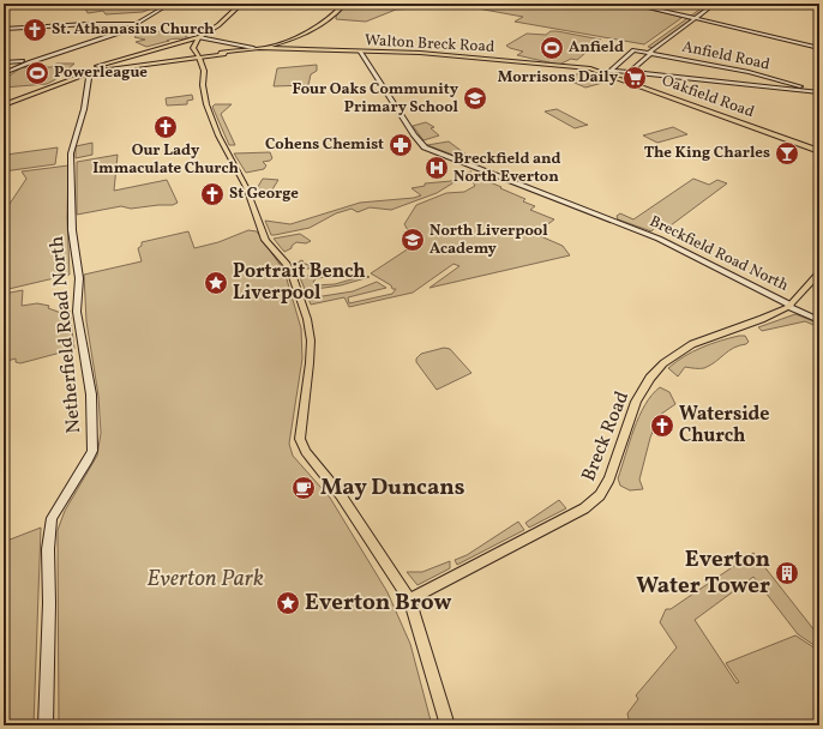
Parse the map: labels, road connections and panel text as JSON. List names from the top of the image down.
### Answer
{
  "streets": {
    "highway": ["Walton Breck Road", "Oakfield Road"],
    "main road": ["Breck Road"],
    "street": ["Anfield Road", "Breckfield Road North", "Netherfield Road North"]
  },
  "crossings": [
    ["Walton Breck Road", "Oakfield Road"],
    ["Walton Breck Road", "Breckfield Road North"],
    ["Breckfield Road North", "Breck Road"]
  ],
  "parks": ["Everton Park"],
  "places": {
    "church": [
      "St. Athanasius Church",
      "Our Lady Immaculate Church",
      "St George",
      "Waterside Church"
    ],
    "sports": ["Anfield", "Powerleague"],
    "supermarket": ["Morrisons Daily"],
    "school or university": ["Four Oaks Community Primary School", "North Liverpool Academy"],
    "pharmacy": ["Cohens Chemist"],
    "bar": ["The King Charles"],
    "hospital": ["Breckfield and North Everton"],
    "place": ["Portrait Bench Liverpool", "Everton Brow"],
    "cafe": ["May Duncans"],
    "building": ["Everton Water Tower"]
  }
}
